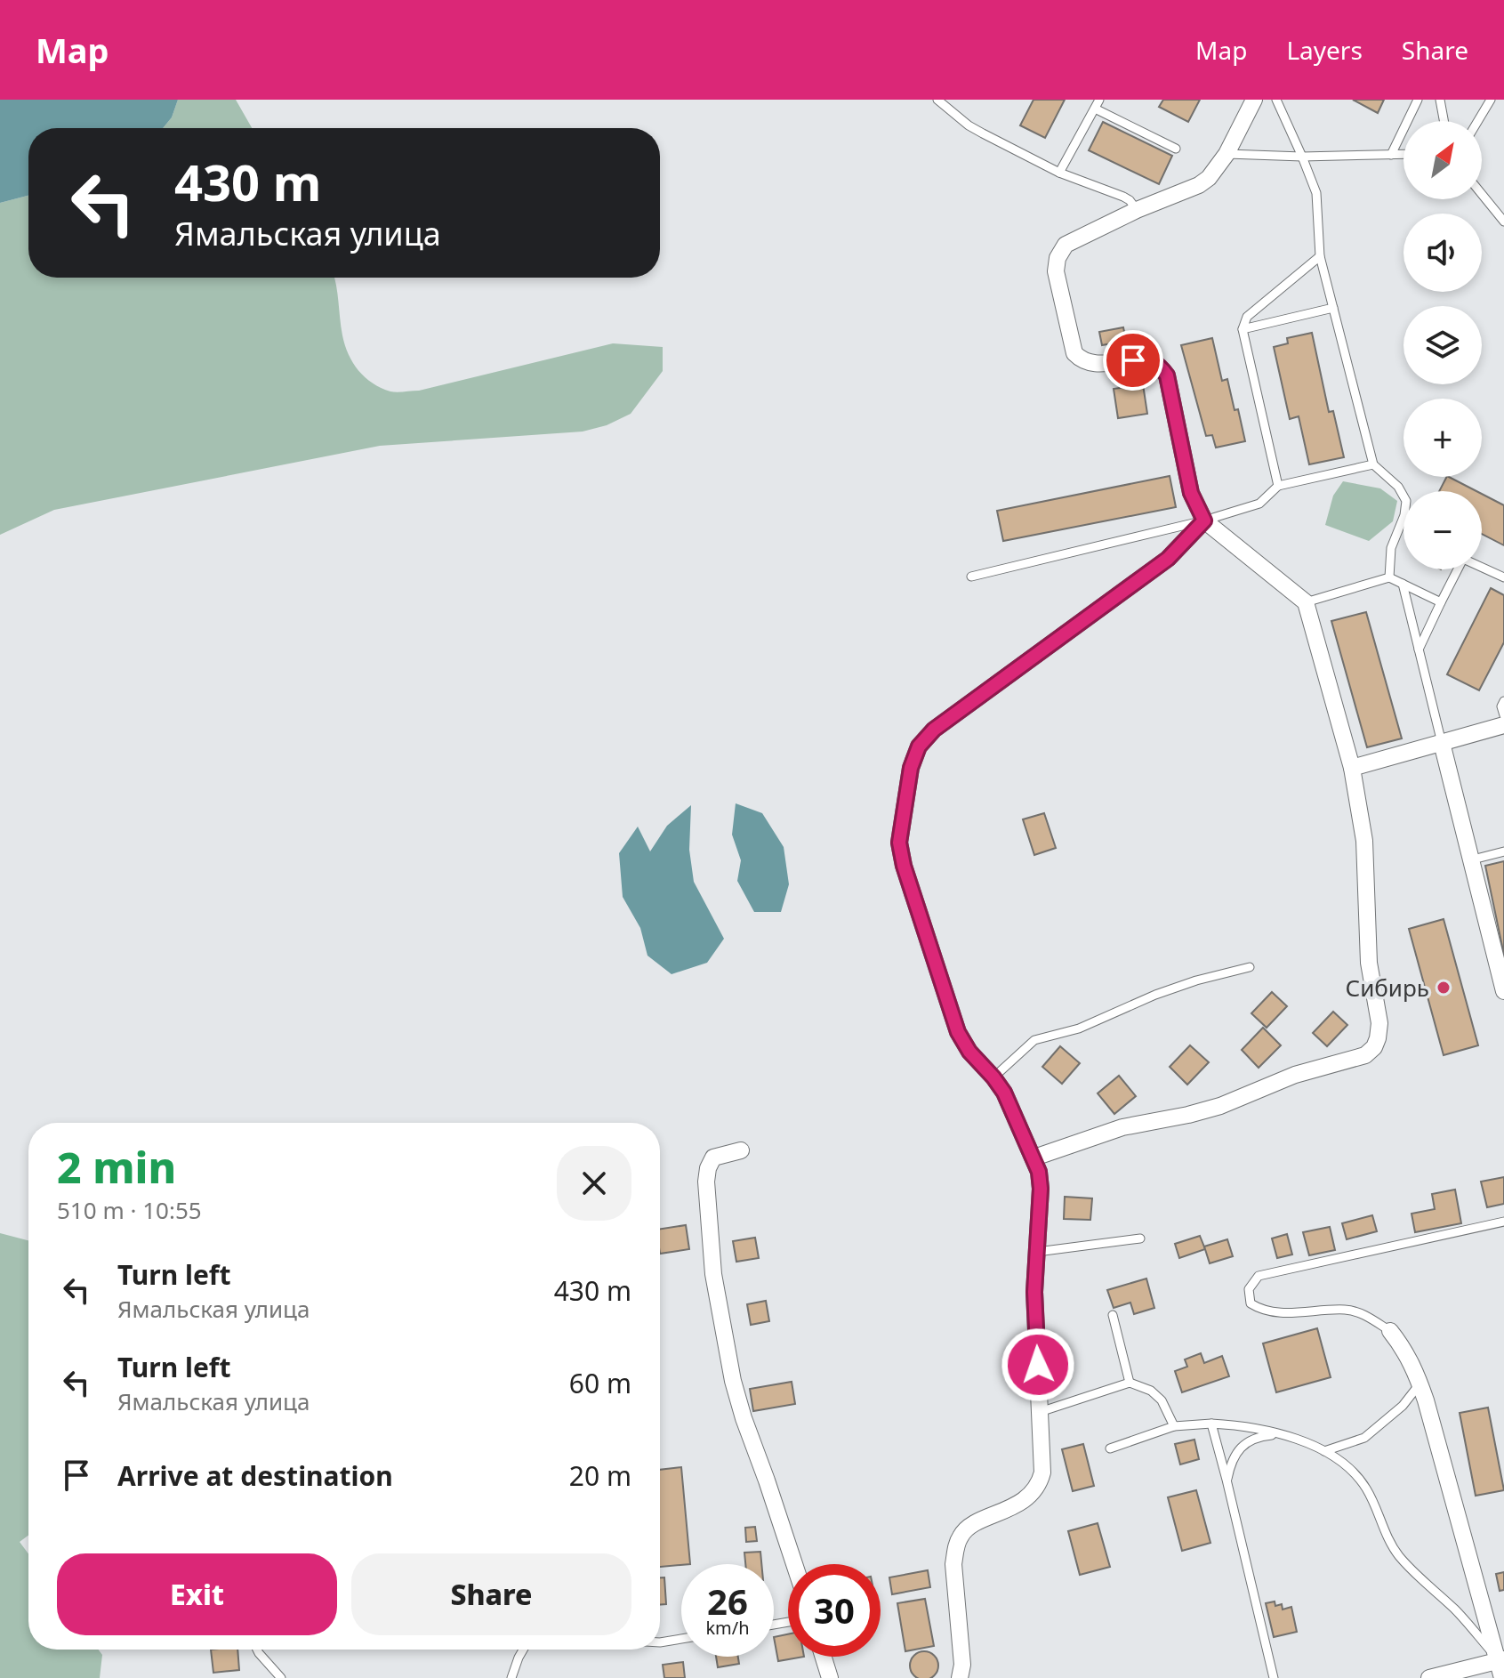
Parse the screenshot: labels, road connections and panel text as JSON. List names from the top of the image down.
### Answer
{
  "places": ["Сибирь"],
  "north": "top right",
  "page": {
    "header": "Map",
    "nav": ["Map", "Layers", "Share"],
    "map_buttons": ["+", "−"],
    "turn": ["430 m", "Ямальская улица"],
    "heading": ["2 min", "510 m · 10:55"],
    "list": [
      {
        "name": "Turn left",
        "note": "Ямальская улица",
        "value": "430 m"
      },
      {
        "name": "Turn left",
        "note": "Ямальская улица",
        "value": "60 m"
      },
      {
        "name": "Arrive at destination",
        "value": "20 m"
      }
    ],
    "buttons": ["Exit", "Share"],
    "speed": "26 km/h",
    "limit": "30"
  }
}
